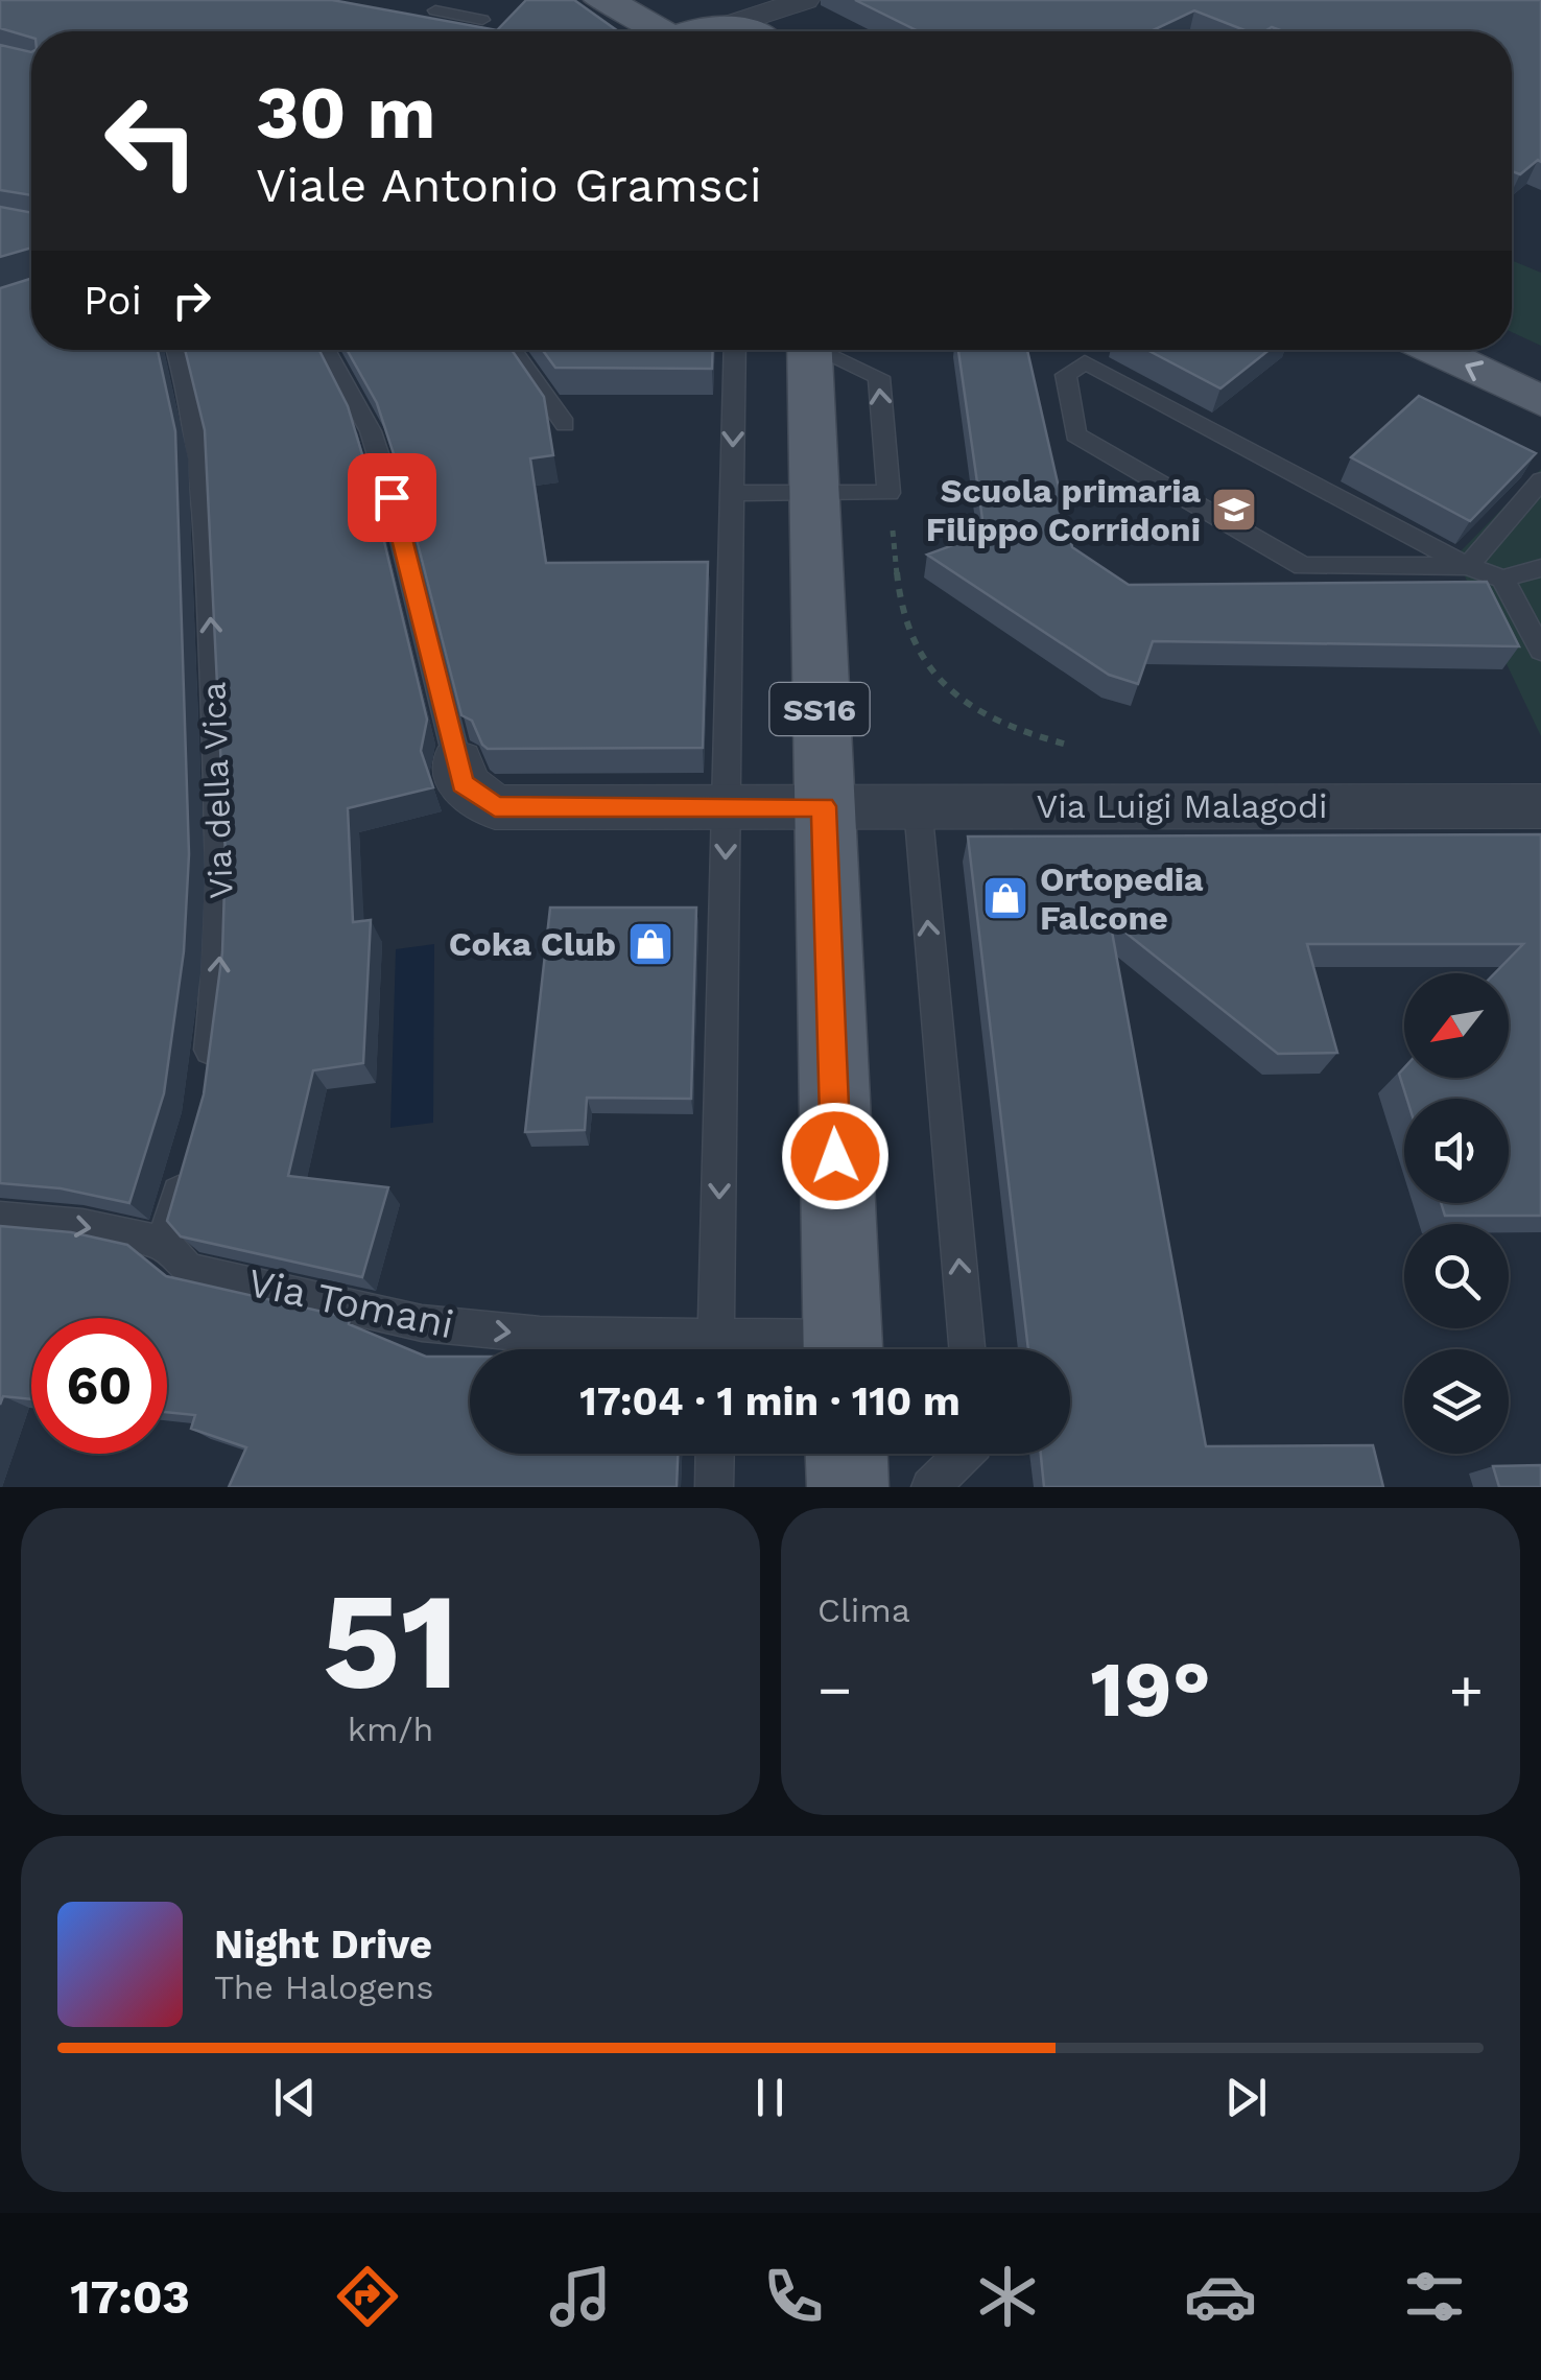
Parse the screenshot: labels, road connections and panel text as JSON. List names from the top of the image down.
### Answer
{
  "streets": {
    "main road": ["SS16"],
    "street": ["Via Luigi Malagodi"],
    "lane": ["Via della Vica", "Via Tomani"]
  },
  "crossings": [
    ["SS16", "Via Luigi Malagodi"]
  ],
  "one_way": ["Via Tomani"],
  "places": {
    "school or university": ["Scuola primaria Filippo Corridoni"],
    "shop": ["Ortopedia Falcone", "Coka Club"]
  },
  "north": "bottom left",
  "page": {
    "turn": ["30 m", "Viale Antonio Gramsci"],
    "then": "Poi",
    "limit": "60",
    "trip": "17:04 · 1 min · 110 m",
    "tile": [
      ["51", "km/h"],
      "Clima"
    ],
    "heat": ["−", "19°", "+"],
    "song": ["Night Drive", "The Halogens"],
    "tabs": "17:03"
  }
}
